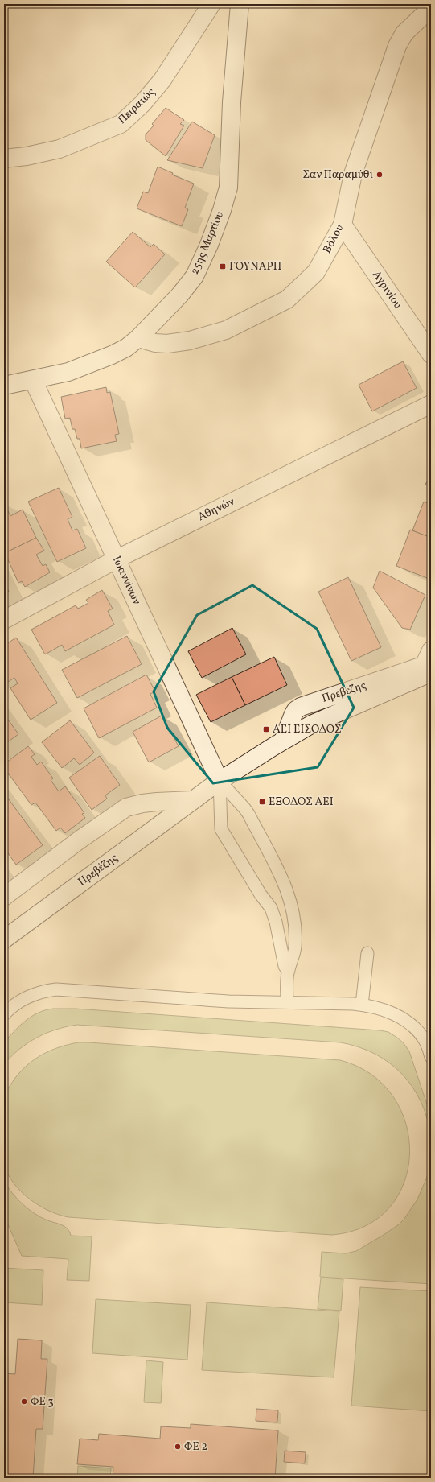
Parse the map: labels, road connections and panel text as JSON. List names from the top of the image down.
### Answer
{
  "streets": {
    "street": [
      "Πειραιώς",
      "Βόλου",
      "25ης Μαρτίου",
      "Αγρινίου",
      "Αθηνών",
      "Ιωαννίνων",
      "Πρεβέζης"
    ]
  },
  "crossings": [
    ["Βόλου", "25ης Μαρτίου"],
    ["Βόλου", "Αγρινίου"],
    ["25ης Μαρτίου", "Ιωαννίνων"],
    ["Αθηνών", "Ιωαννίνων"],
    ["Ιωαννίνων", "Πρεβέζης"]
  ],
  "places": {
    "other": ["Σαν Παραμύθι", "ΦΕ 3", "ΦΕ 2"],
    "transit": ["ΓΟΥΝΑΡΗ", "ΑΕΙ ΕΙΣΟΔΟΣ", "ΕΞΟΔΟΣ ΑΕΙ"]
  }
}
